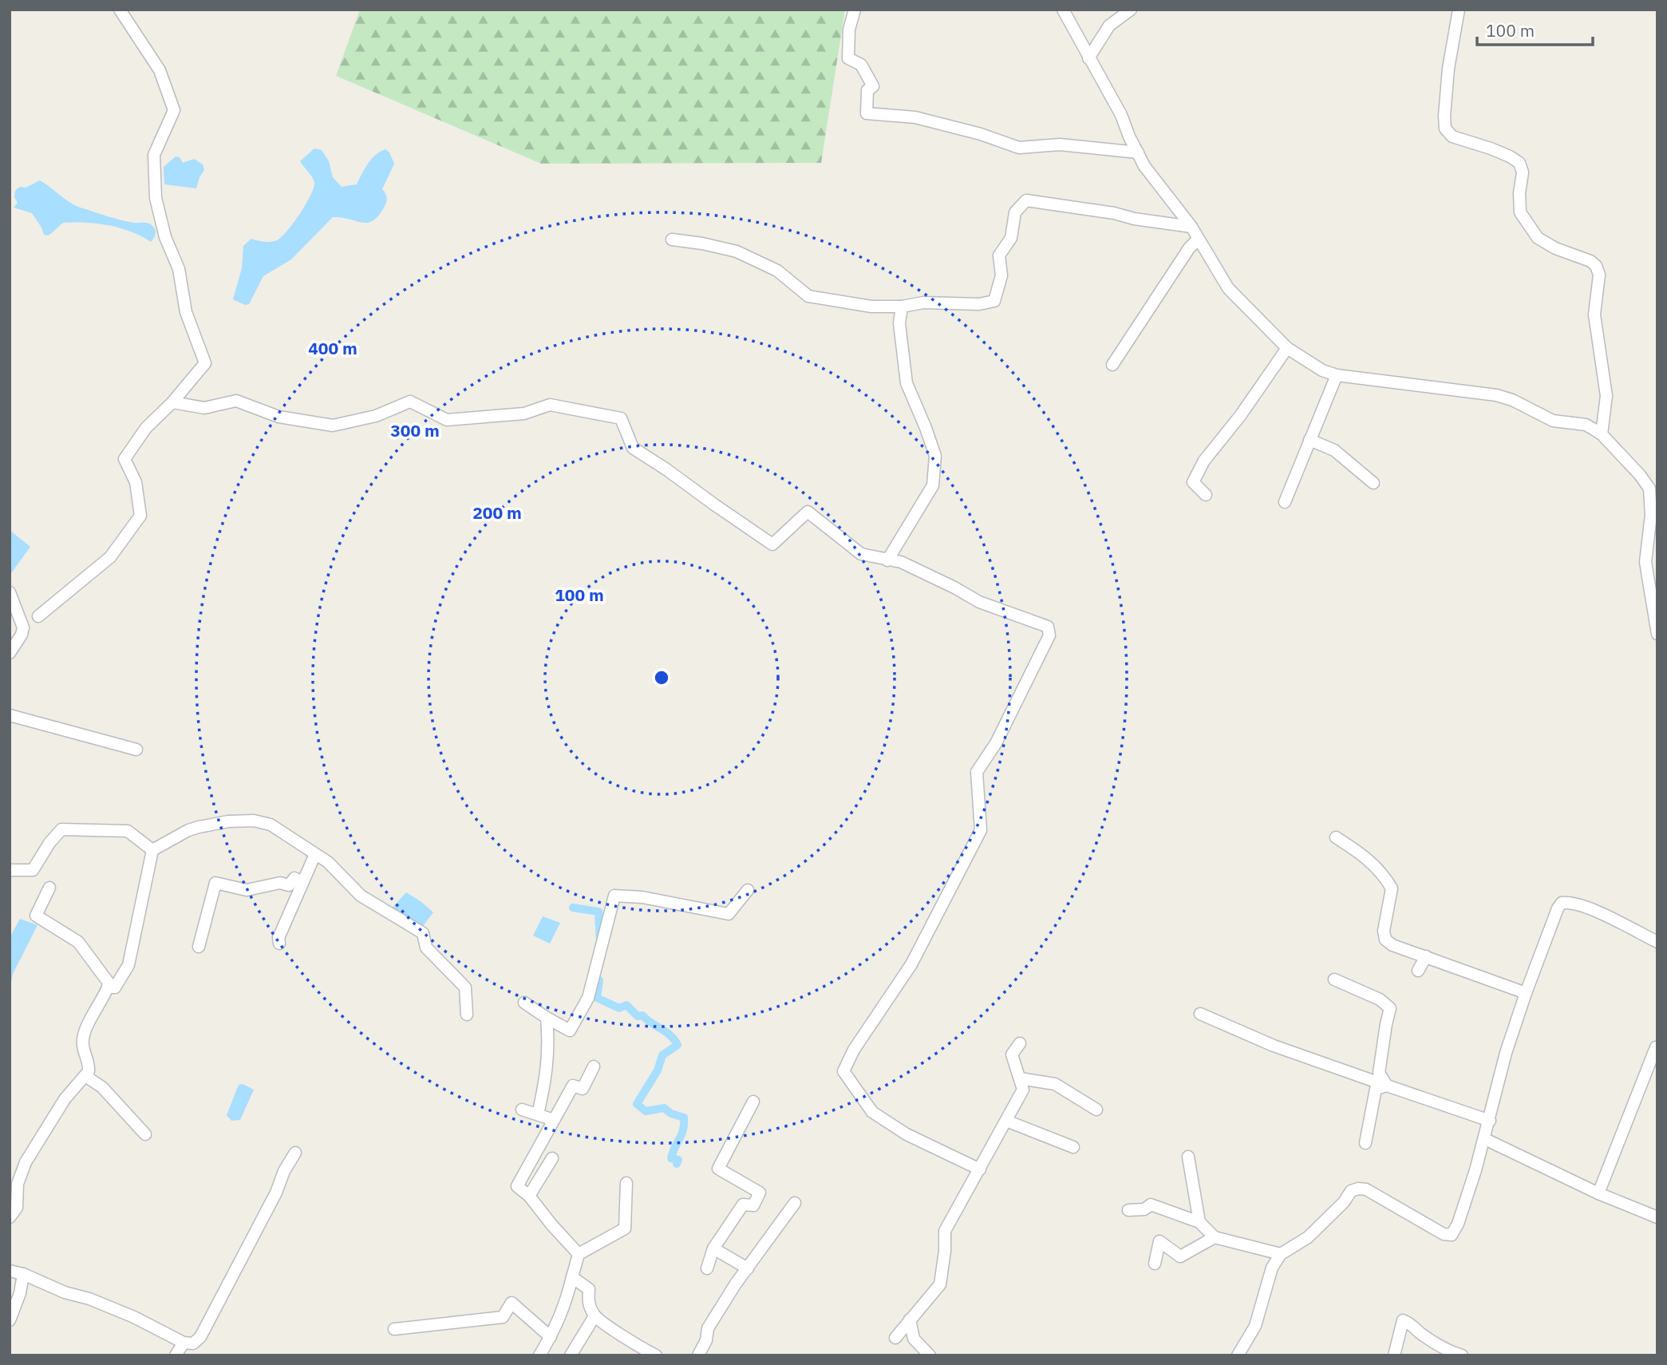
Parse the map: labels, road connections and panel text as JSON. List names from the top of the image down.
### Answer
{
  "scale_bar": "100 m",
  "rings": [
    "400 m",
    "300 m",
    "200 m",
    "100 m"
  ]
}
